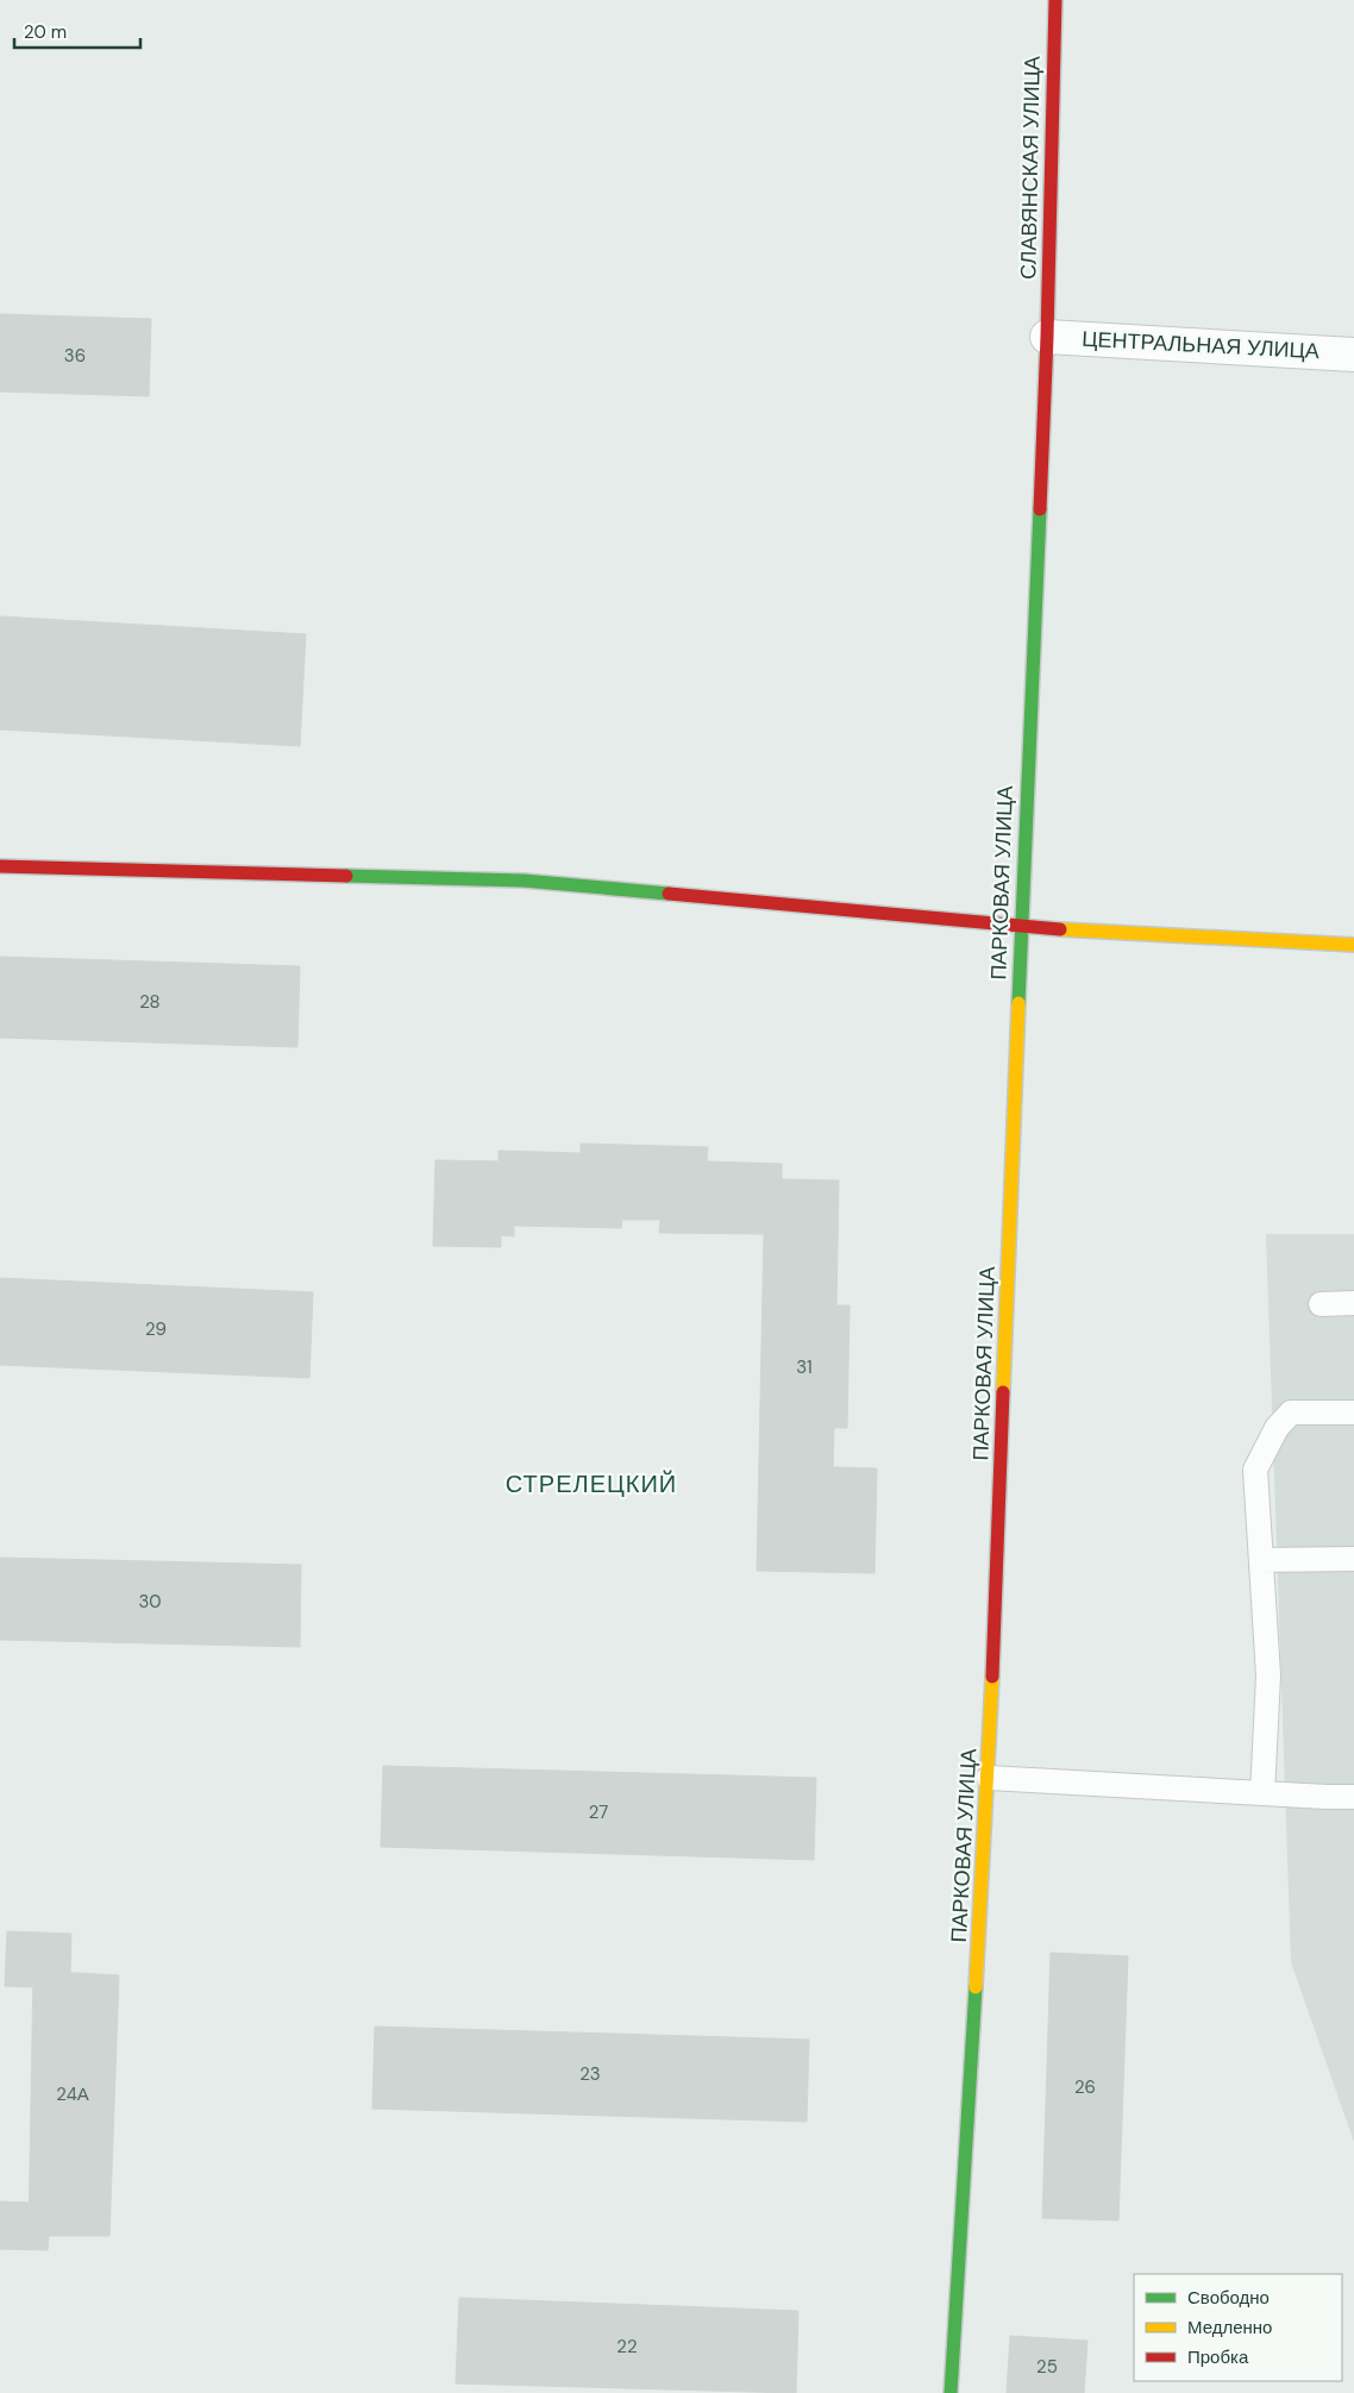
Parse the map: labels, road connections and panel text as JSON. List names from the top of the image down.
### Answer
{
  "streets": {
    "street": ["СЛАВЯНСКАЯ УЛИЦА", "ЦЕНТРАЛЬНАЯ УЛИЦА", "ПАРКОВАЯ УЛИЦА"]
  },
  "crossings": [
    ["СЛАВЯНСКАЯ УЛИЦА", "ЦЕНТРАЛЬНАЯ УЛИЦА"],
    ["СЛАВЯНСКАЯ УЛИЦА", "ПАРКОВАЯ УЛИЦА"],
    ["ЦЕНТРАЛЬНАЯ УЛИЦА", "ПАРКОВАЯ УЛИЦА"]
  ],
  "districts": ["СТРЕЛЕЦКИЙ"],
  "house_numbers": [
    "36",
    "28",
    "29",
    "31",
    "30",
    "27",
    "23",
    "26",
    "24А",
    "22",
    "25"
  ],
  "legend": ["Свободно", "Медленно", "Пробка"],
  "scale_bar": "20 m"
}
